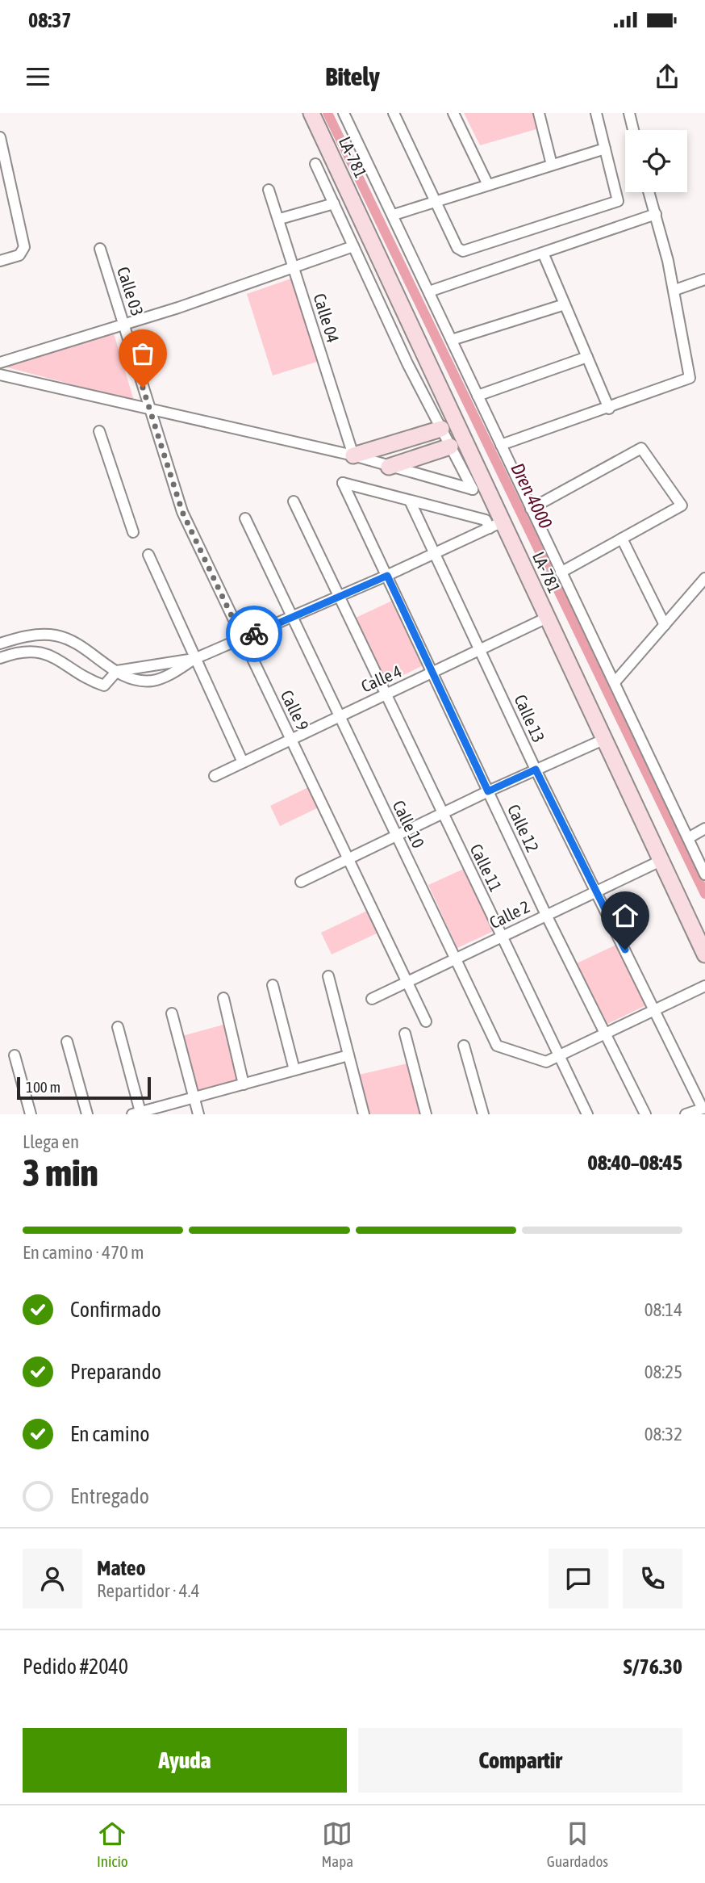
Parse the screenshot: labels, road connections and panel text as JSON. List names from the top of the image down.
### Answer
{
  "streets": {
    "street": [
      "LA-781",
      "Calle 03",
      "Calle 04",
      "Calle 4",
      "Calle 9",
      "Calle 13",
      "Calle 10",
      "Calle 12",
      "Calle 11",
      "Calle 2"
    ]
  },
  "crossings": [
    ["LA-781", "Calle 4"],
    ["LA-781", "Calle 2"],
    ["Calle 03", "Calle 9"],
    ["Calle 4", "Calle 9"],
    ["Calle 4", "Calle 13"],
    ["Calle 4", "Calle 10"],
    ["Calle 4", "Calle 12"],
    ["Calle 4", "Calle 11"],
    ["Calle 9", "Calle 2"],
    ["Calle 13", "Calle 12"],
    ["Calle 13", "Calle 2"],
    ["Calle 10", "Calle 11"],
    ["Calle 10", "Calle 2"],
    ["Calle 12", "Calle 2"],
    ["Calle 11", "Calle 2"]
  ],
  "water": ["Dren 4000"],
  "scale_bar": "100 m",
  "page": {
    "status": "08:37",
    "header": "Bitely",
    "scale": "100 m",
    "heading": ["3 min", "Llega en", "08:40–08:45"],
    "panel": [
      "Mateo",
      "Repartidor · 4.4",
      "Pedido #2040",
      "S/76.30"
    ],
    "bar": "En camino · 470 m",
    "list": [
      ["Confirmado", "08:14"],
      ["Preparando", "08:25"],
      ["En camino", "08:32"],
      "Entregado"
    ],
    "buttons": ["Ayuda", "Compartir"],
    "tabs": ["Inicio", "Mapa", "Guardados"]
  }
}
